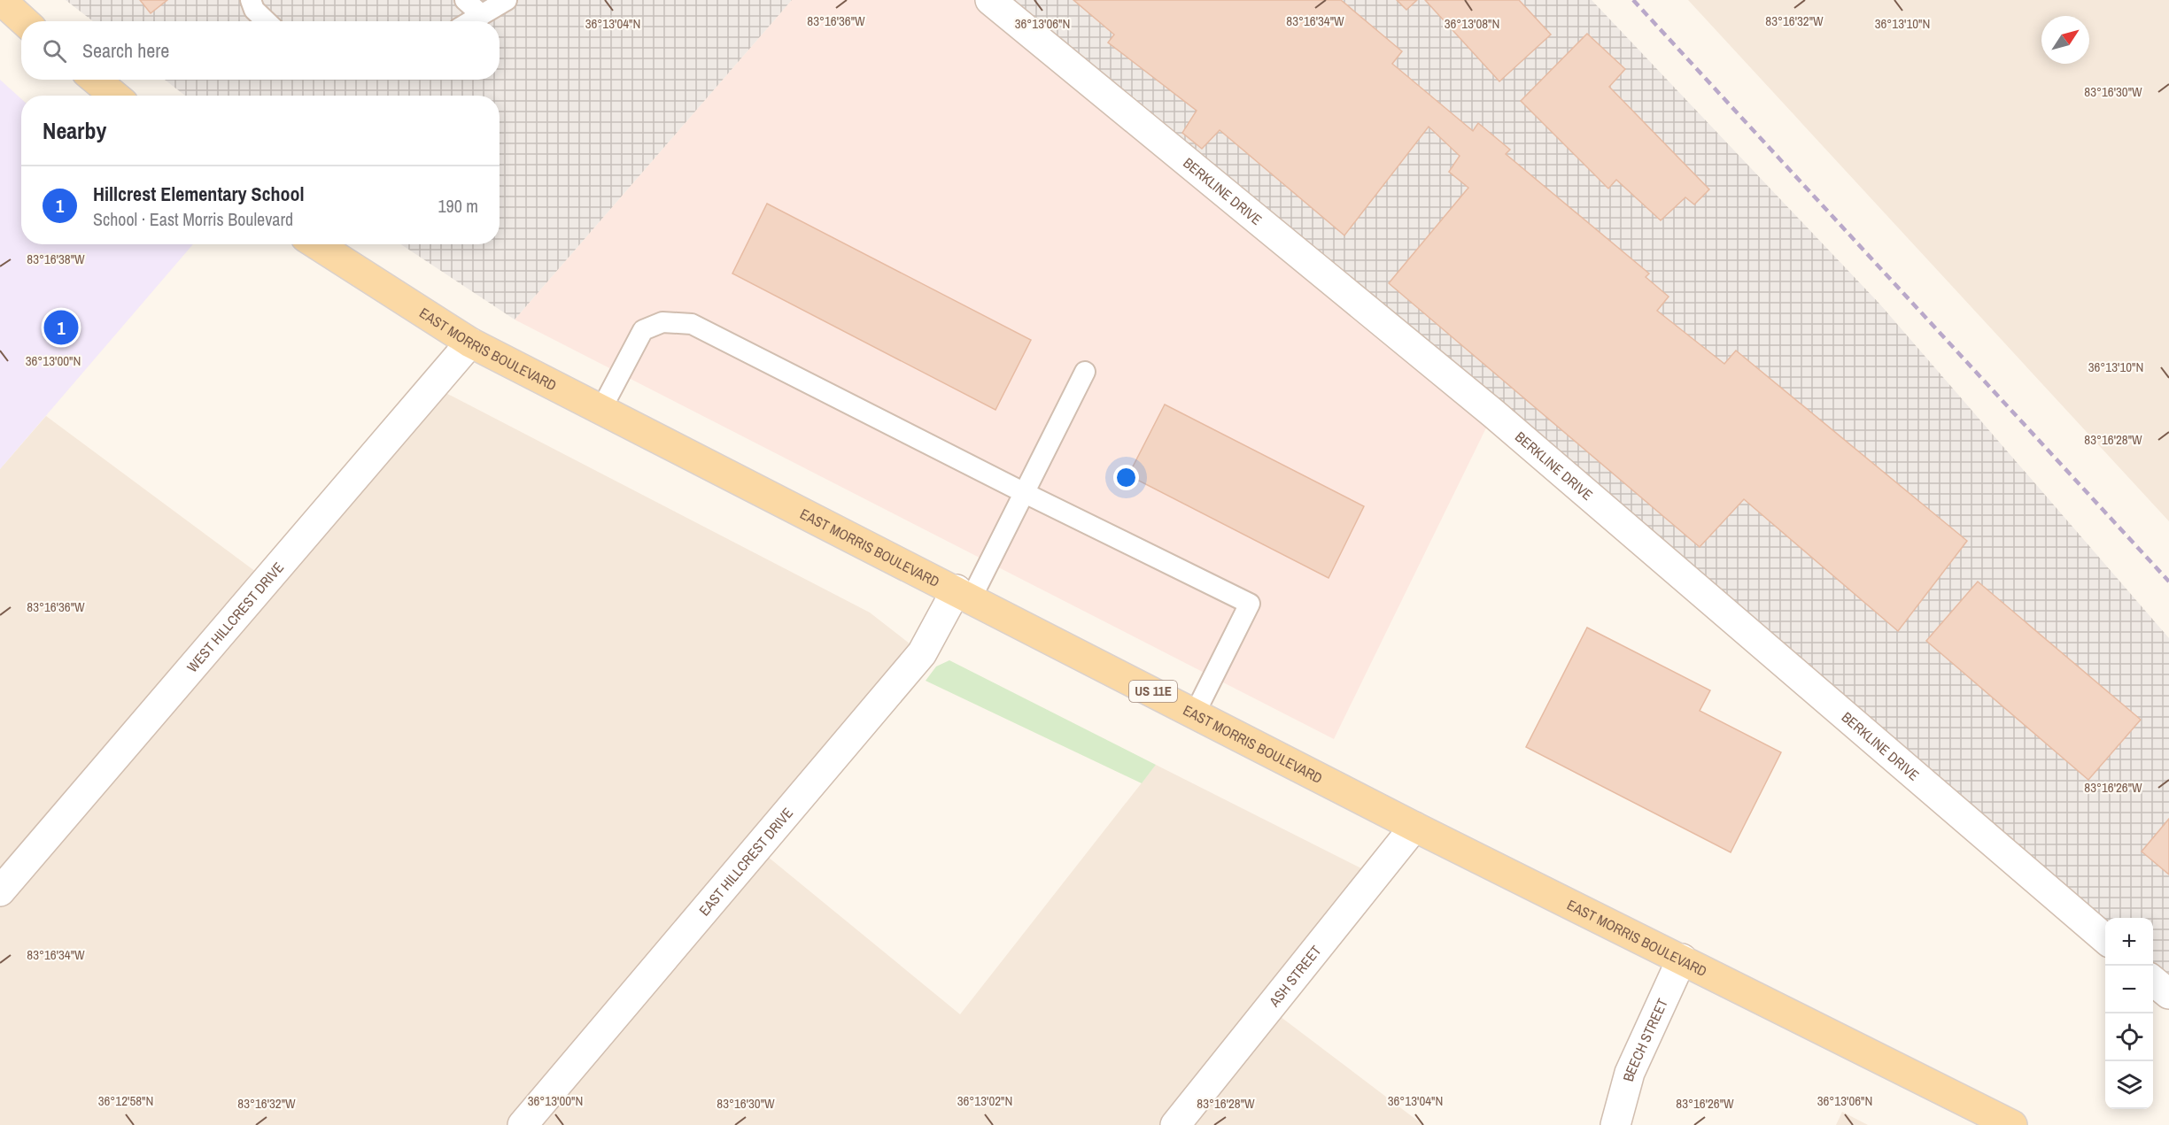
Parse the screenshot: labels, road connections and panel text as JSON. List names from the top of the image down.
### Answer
{
  "streets": {
    "main road": ["EAST MORRIS BOULEVARD", "US 11E"],
    "street": [
      "BERKLINE DRIVE",
      "WEST HILLCREST DRIVE",
      "EAST HILLCREST DRIVE",
      "ASH STREET",
      "BEECH STREET"
    ]
  },
  "crossings": [
    ["EAST MORRIS BOULEVARD", "WEST HILLCREST DRIVE"],
    ["EAST MORRIS BOULEVARD", "EAST HILLCREST DRIVE"],
    ["EAST MORRIS BOULEVARD", "ASH STREET"],
    ["EAST MORRIS BOULEVARD", "BEECH STREET"]
  ],
  "north": "top right",
  "page": {
    "search": "Search here",
    "heading": "Nearby",
    "list": [
      {
        "mark": "1",
        "name": "Hillcrest Elementary School",
        "note": "School · East Morris Boulevard",
        "value": "190 m"
      }
    ],
    "pins": "1",
    "map_buttons": ["+", "−"]
  },
  "coordinates": [
    "83°16'36\"W",
    "83°16'34\"W",
    "83°16'32\"W",
    "36°13'04\"N",
    "36°13'06\"N",
    "36°13'08\"N",
    "36°13'10\"N",
    "83°16'30\"W",
    "83°16'38\"W",
    "36°13'00\"N",
    "83°16'28\"W",
    "83°16'26\"W",
    "36°12'58\"N",
    "36°13'02\"N"
  ]
}
